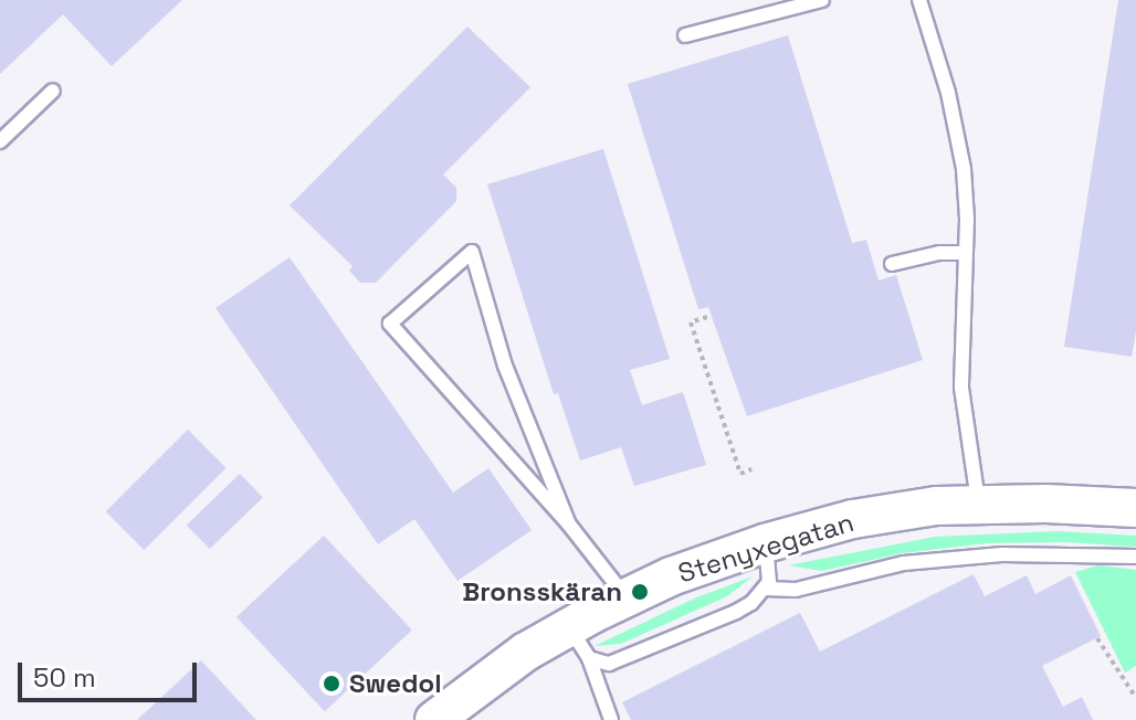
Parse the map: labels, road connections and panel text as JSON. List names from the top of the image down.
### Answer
{
  "streets": {
    "street": ["Stenyxegatan"]
  },
  "places": ["Bronsskäran", "Swedol"],
  "scale_bar": "50 m"
}
